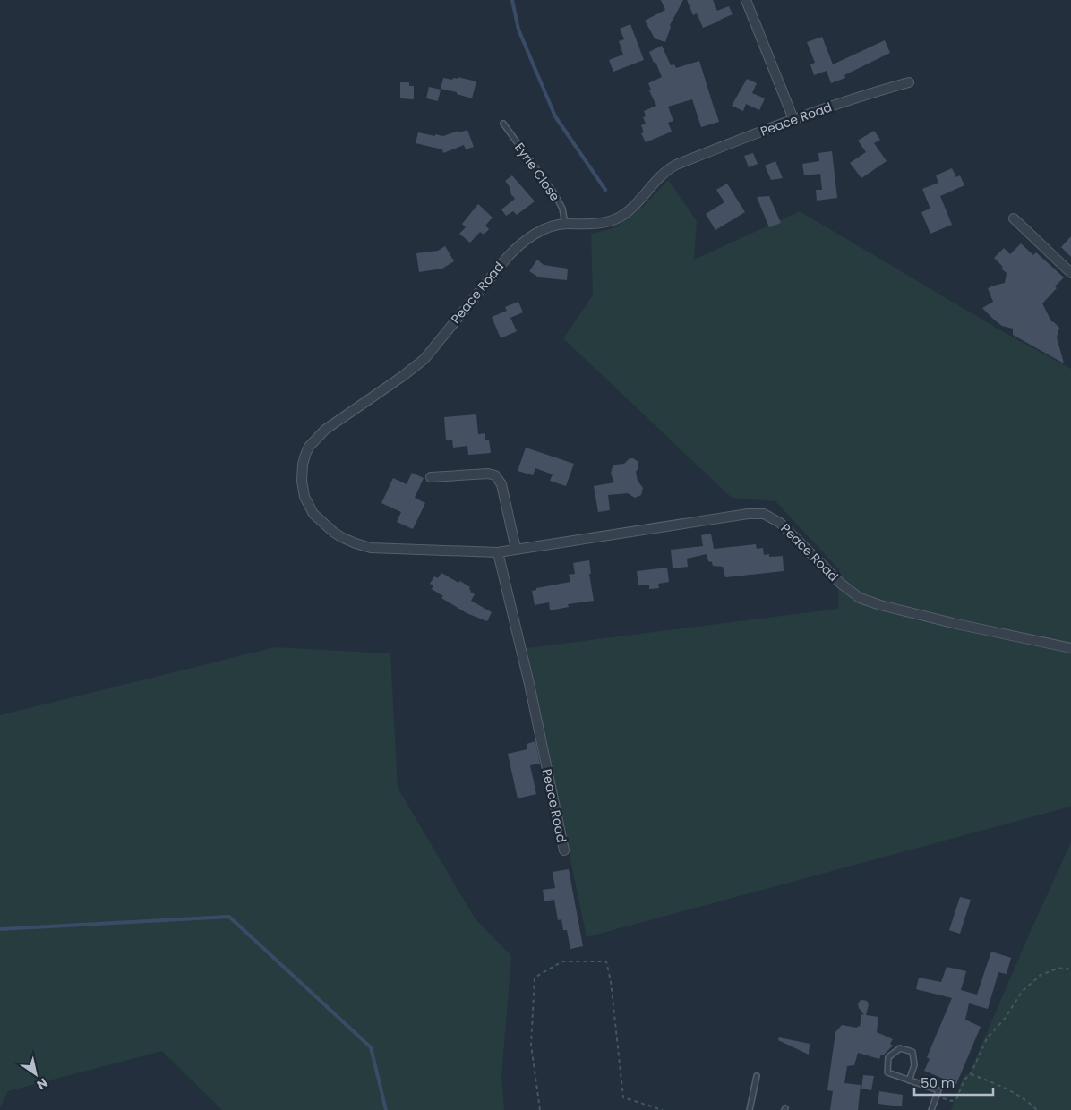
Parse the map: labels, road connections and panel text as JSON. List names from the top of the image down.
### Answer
{
  "streets": {
    "street": ["Peace Road"],
    "lane": ["Eyrie Close"]
  },
  "crossings": [
    ["Peace Road", "Eyrie Close"]
  ],
  "scale_bar": "50 m",
  "north": "bottom right"
}
